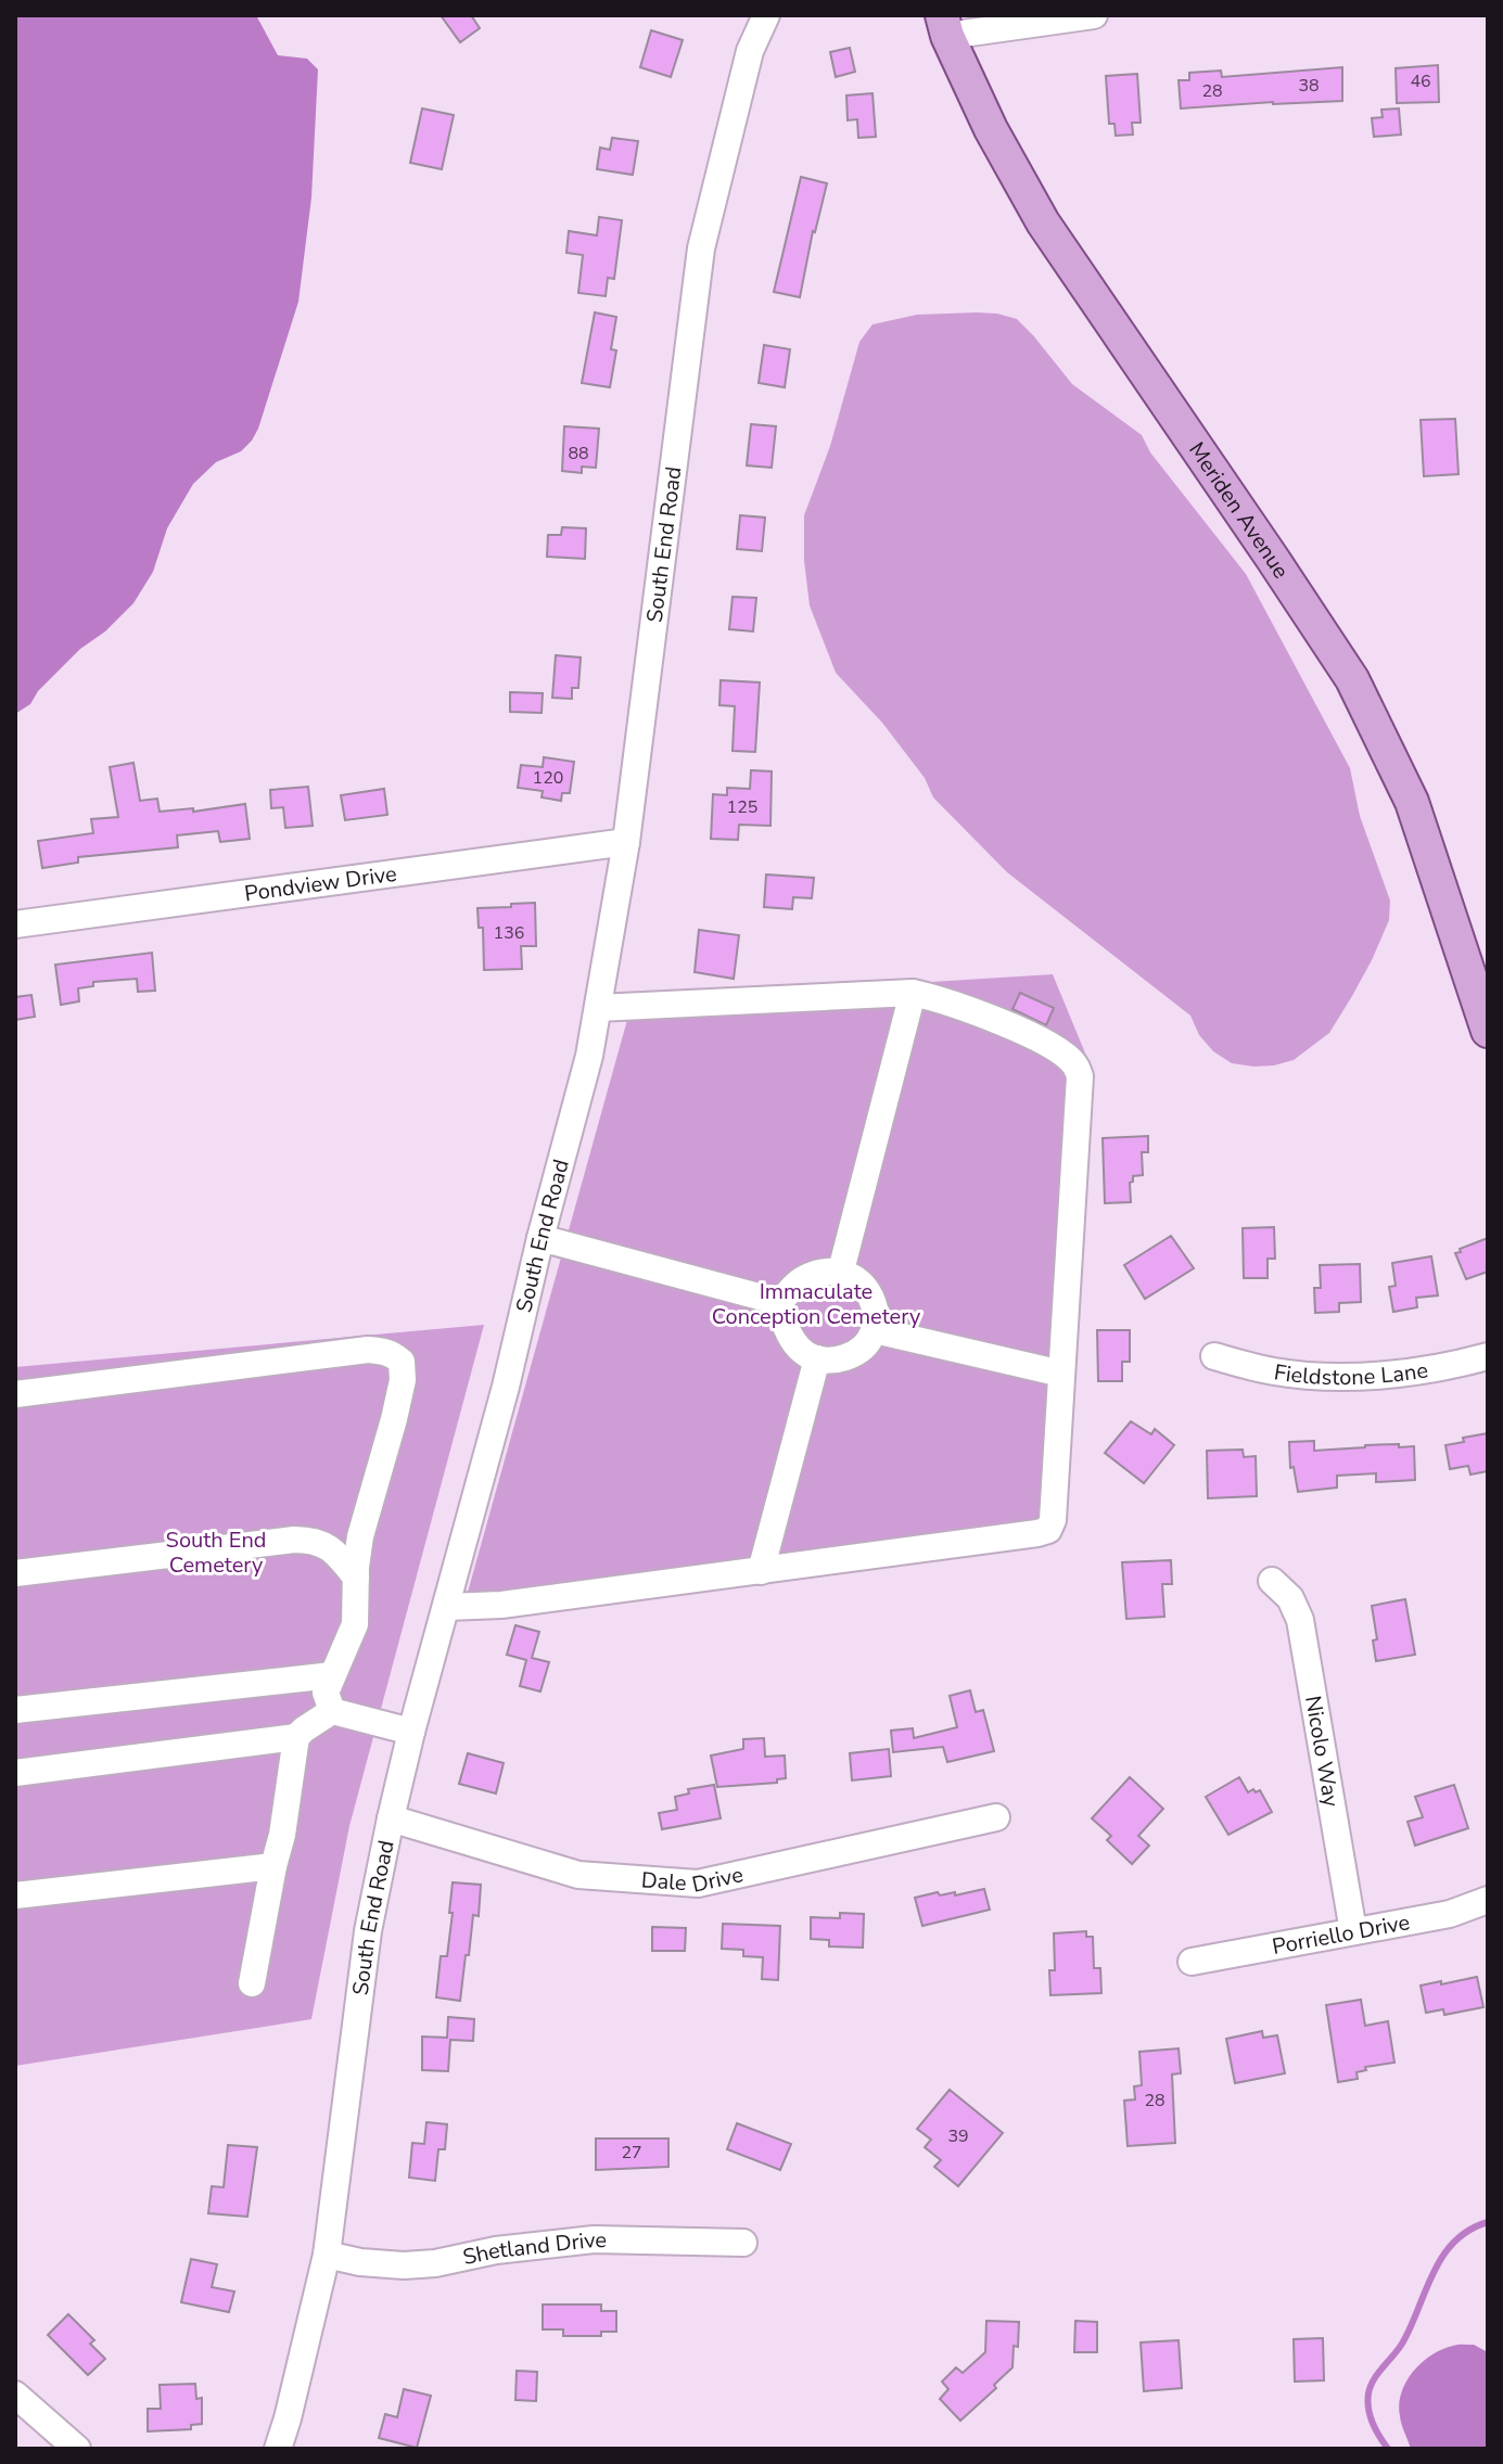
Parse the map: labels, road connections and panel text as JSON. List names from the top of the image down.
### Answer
{
  "streets": {
    "main road": ["Meriden Avenue"],
    "street": [
      "South End Road",
      "Pondview Drive",
      "Fieldstone Lane",
      "Nicolo Way",
      "Dale Drive",
      "Porriello Drive",
      "Shetland Drive"
    ]
  },
  "crossings": [
    ["South End Road", "Pondview Drive"],
    ["South End Road", "Dale Drive"],
    ["South End Road", "Shetland Drive"],
    ["Nicolo Way", "Porriello Drive"]
  ],
  "parks": ["Immaculate Conception Cemetery", "South End Cemetery"],
  "house_numbers": [
    "46",
    "38",
    "28",
    "88",
    "120",
    "125",
    "136",
    "28",
    "39",
    "27"
  ]
}
